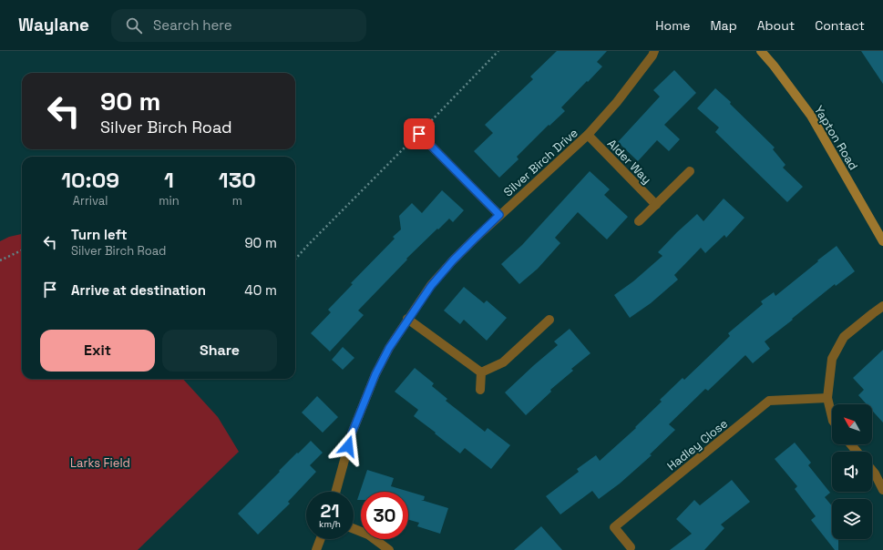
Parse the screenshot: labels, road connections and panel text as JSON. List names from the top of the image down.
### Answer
{
  "streets": {
    "main road": ["Yapton Road"],
    "street": ["Alder Way", "Silver Birch Drive", "Hadley Close"]
  },
  "crossings": [
    ["Alder Way", "Silver Birch Drive"]
  ],
  "parks": ["Larks Field"],
  "north": "top left",
  "page": {
    "header": "Waylane",
    "search": "Search here",
    "nav": [
      "Home",
      "Map",
      "About",
      "Contact"
    ],
    "turn": ["90 m", "Silver Birch Road"],
    "eta": [
      "10:09",
      "Arrival",
      "1",
      "min",
      "130",
      "m"
    ],
    "list": [
      {
        "name": "Turn left",
        "note": "Silver Birch Road",
        "value": "90 m"
      },
      {
        "name": "Arrive at destination",
        "value": "40 m"
      }
    ],
    "buttons": ["Exit", "Share"],
    "speed": "21 km/h",
    "limit": "30"
  }
}
